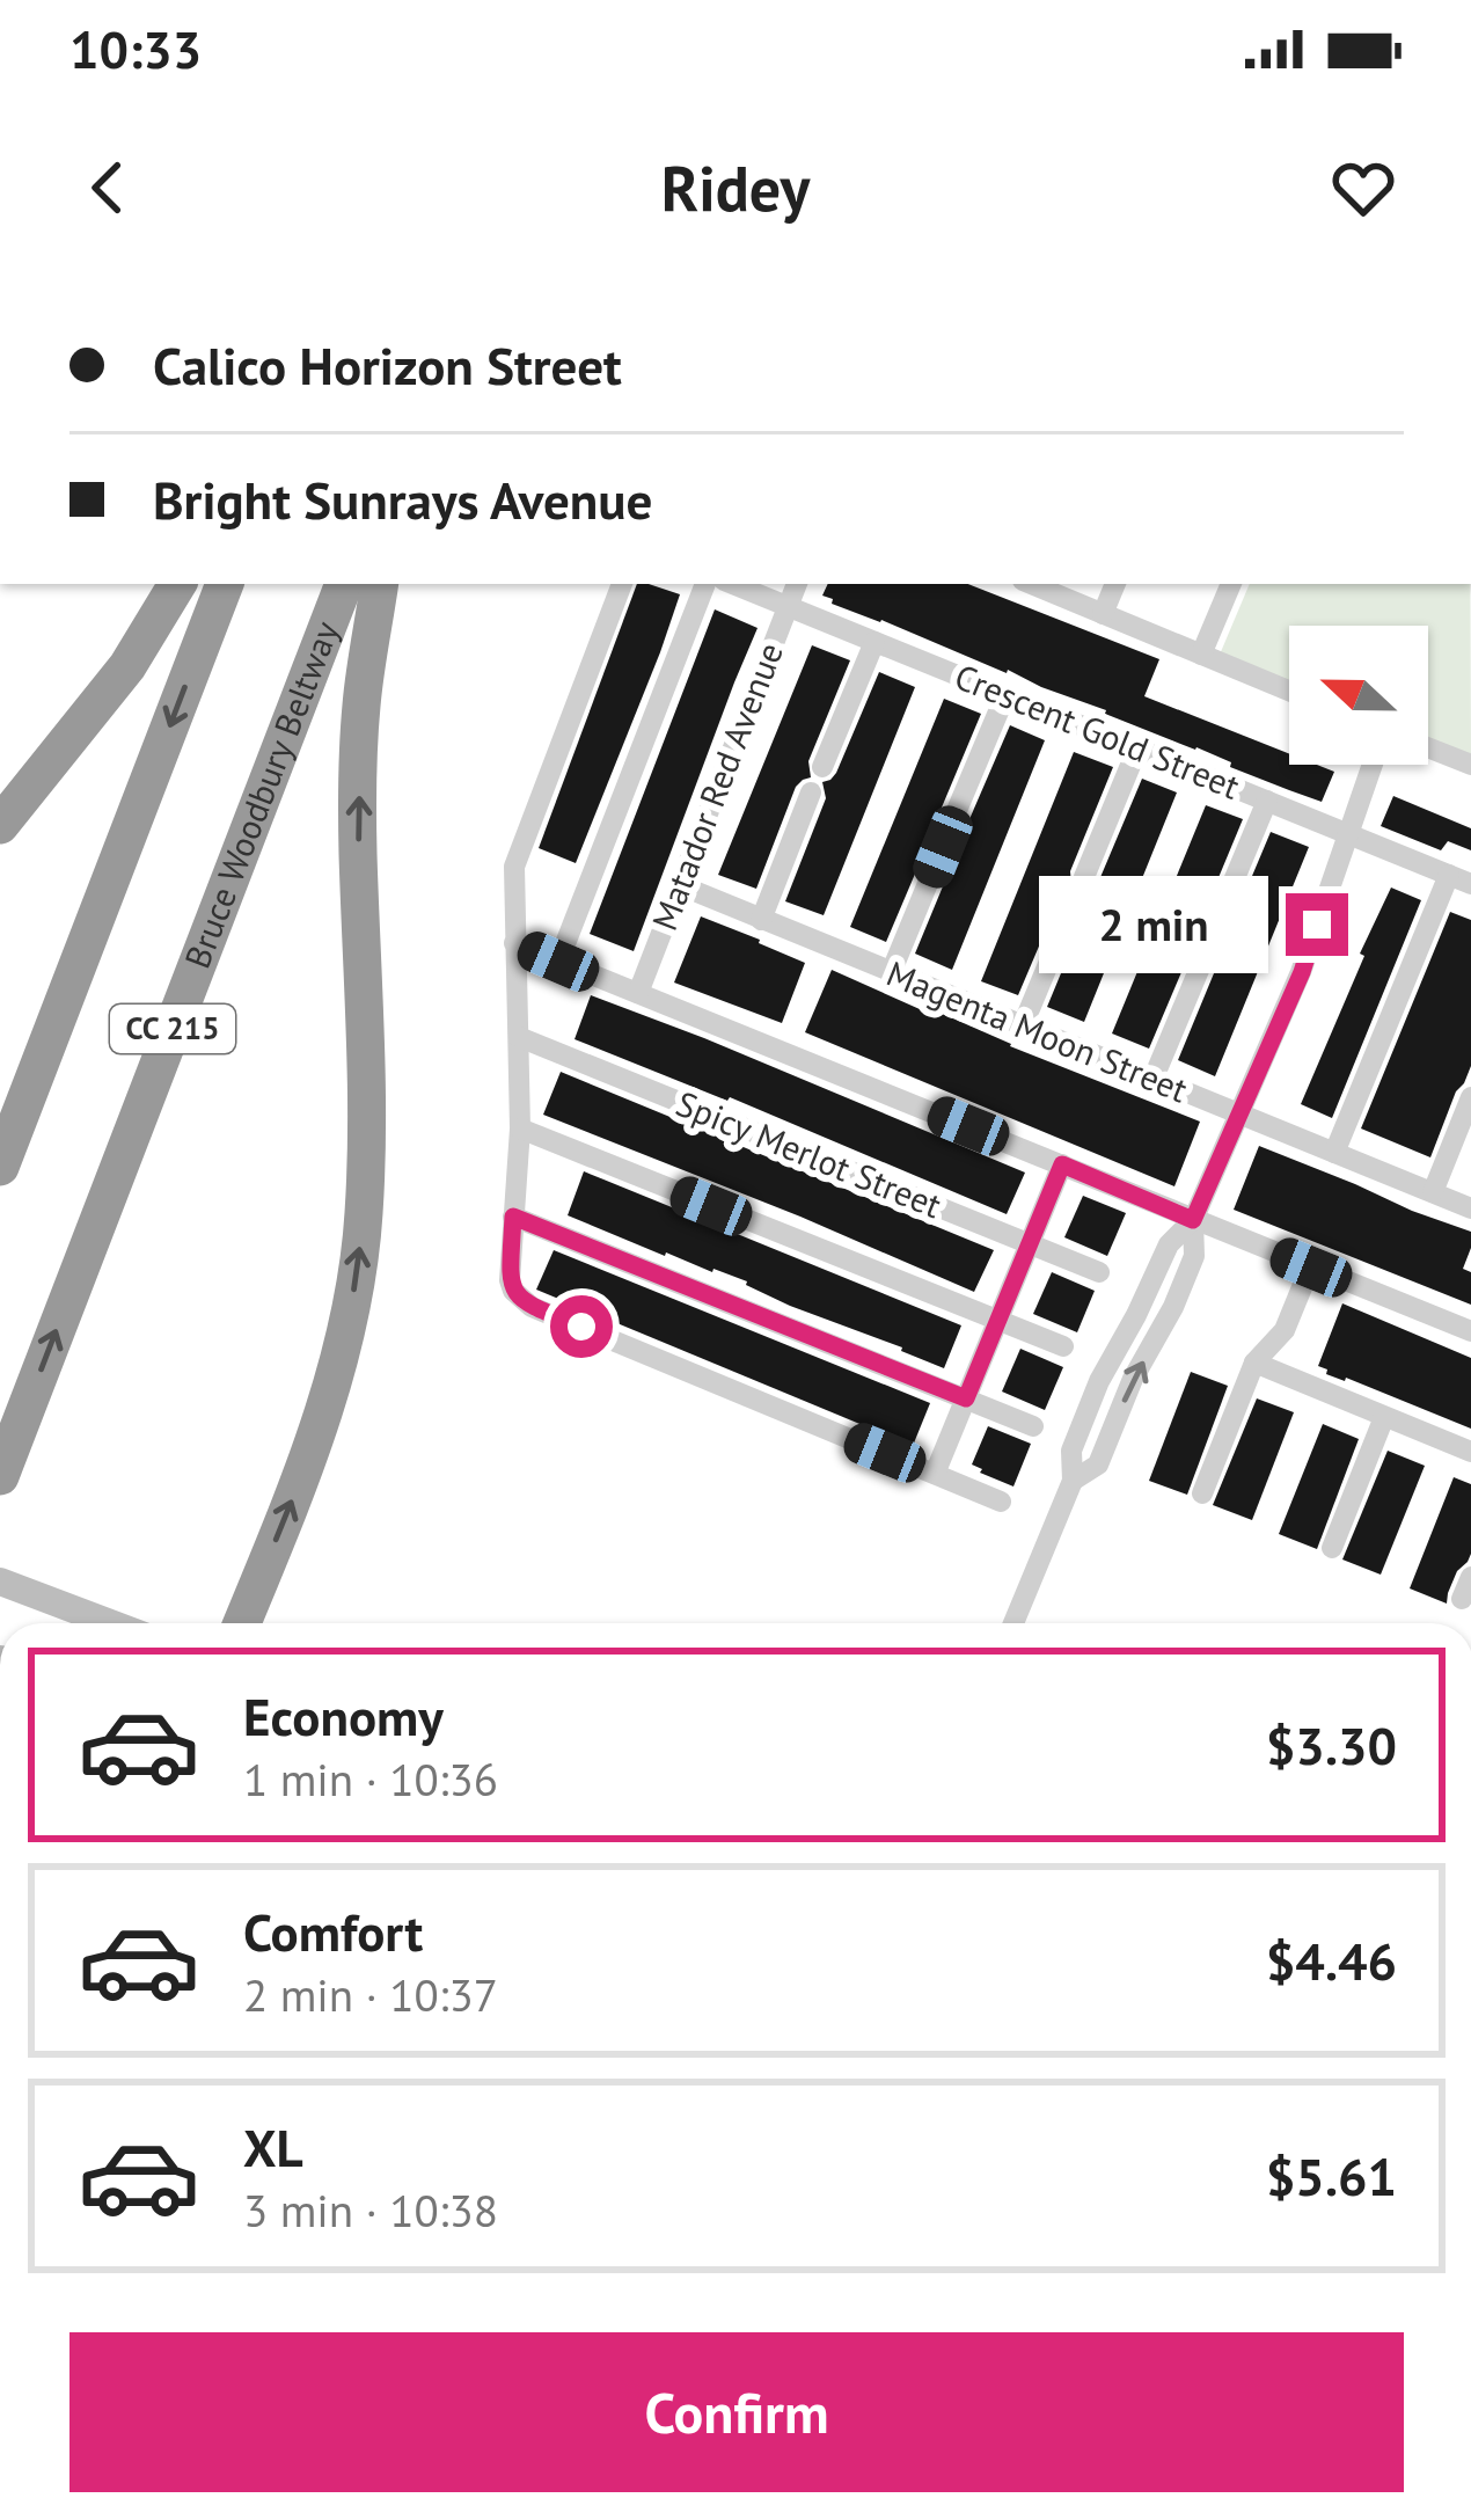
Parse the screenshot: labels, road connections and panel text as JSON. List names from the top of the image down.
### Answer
{
  "streets": {
    "highway": ["Bruce Woodbury Beltway", "CC 215"],
    "street": [
      "Crescent Gold Street",
      "Matador Red Avenue",
      "Magenta Moon Street",
      "Spicy Merlot Street"
    ]
  },
  "crossings": [
    ["Crescent Gold Street", "Matador Red Avenue"],
    ["Matador Red Avenue", "Magenta Moon Street"]
  ],
  "north": "left",
  "page": {
    "status": "10:33",
    "header": "Ridey",
    "banner": ["Calico Horizon Street", "Bright Sunrays Avenue"],
    "bubble": "2 min",
    "list": [
      {
        "name": "Economy",
        "note": "1 min · 10:36",
        "value": "$3.30"
      },
      {
        "name": "Comfort",
        "note": "2 min · 10:37",
        "value": "$4.46"
      },
      {
        "name": "XL",
        "note": "3 min · 10:38",
        "value": "$5.61"
      }
    ],
    "buttons": "Confirm"
  }
}
